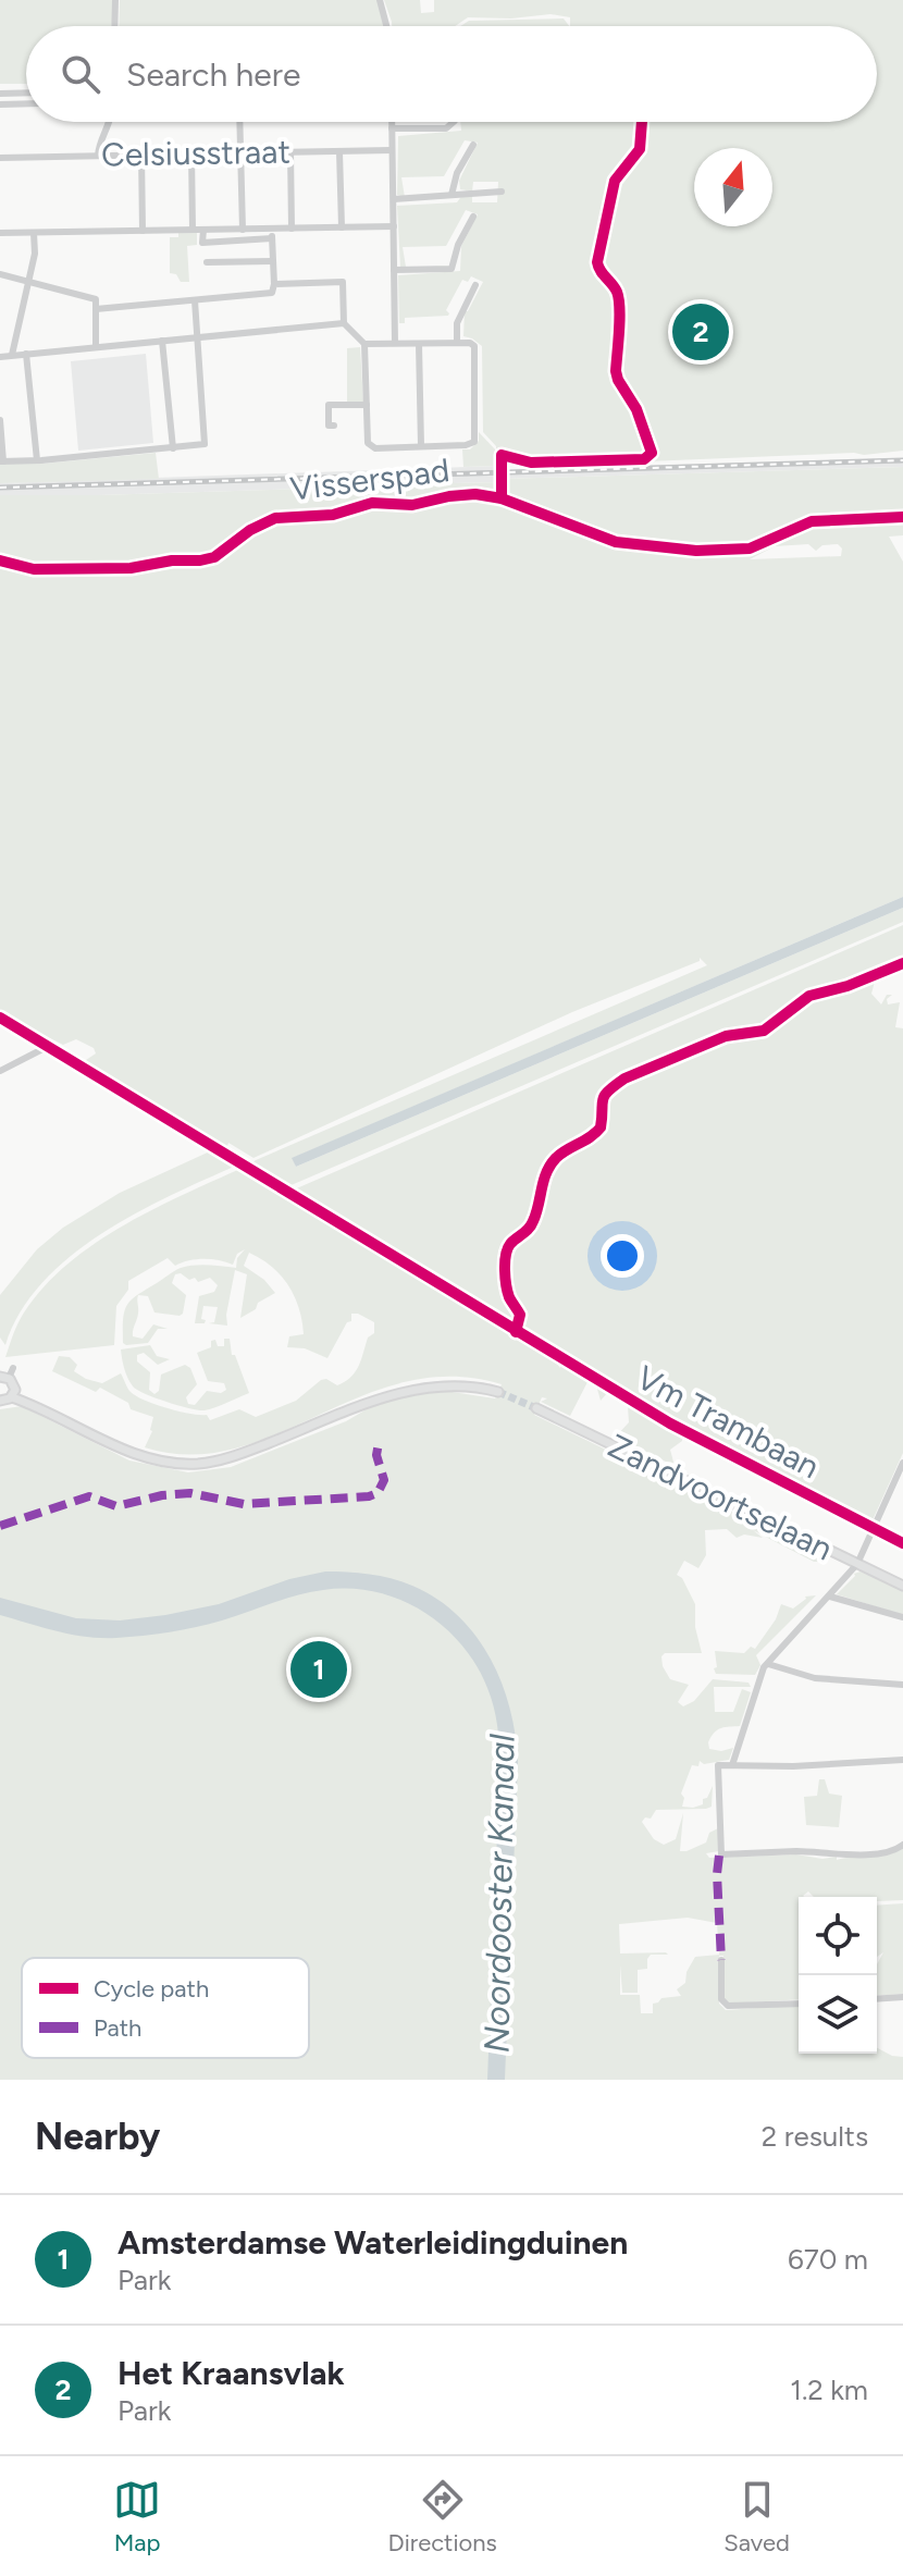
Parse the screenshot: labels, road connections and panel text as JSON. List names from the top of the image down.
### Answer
{
  "streets": {
    "main road": ["Zandvoortselaan"],
    "street": ["Celsiusstraat"],
    "cycle path": ["Visserspad", "Vm Trambaan"]
  },
  "water": ["Noordooster Kanaal"],
  "legend": ["Cycle path", "Path"],
  "north": "top",
  "page": {
    "search": "Search here",
    "pins": ["2", "1"],
    "heading": ["Nearby", "2 results"],
    "list": [
      {
        "mark": "1",
        "name": "Amsterdamse Waterleidingduinen",
        "note": "Park",
        "value": "670 m"
      },
      {
        "mark": "2",
        "name": "Het Kraansvlak",
        "note": "Park",
        "value": "1.2 km"
      }
    ],
    "nav": ["Map", "Directions", "Saved"]
  }
}
